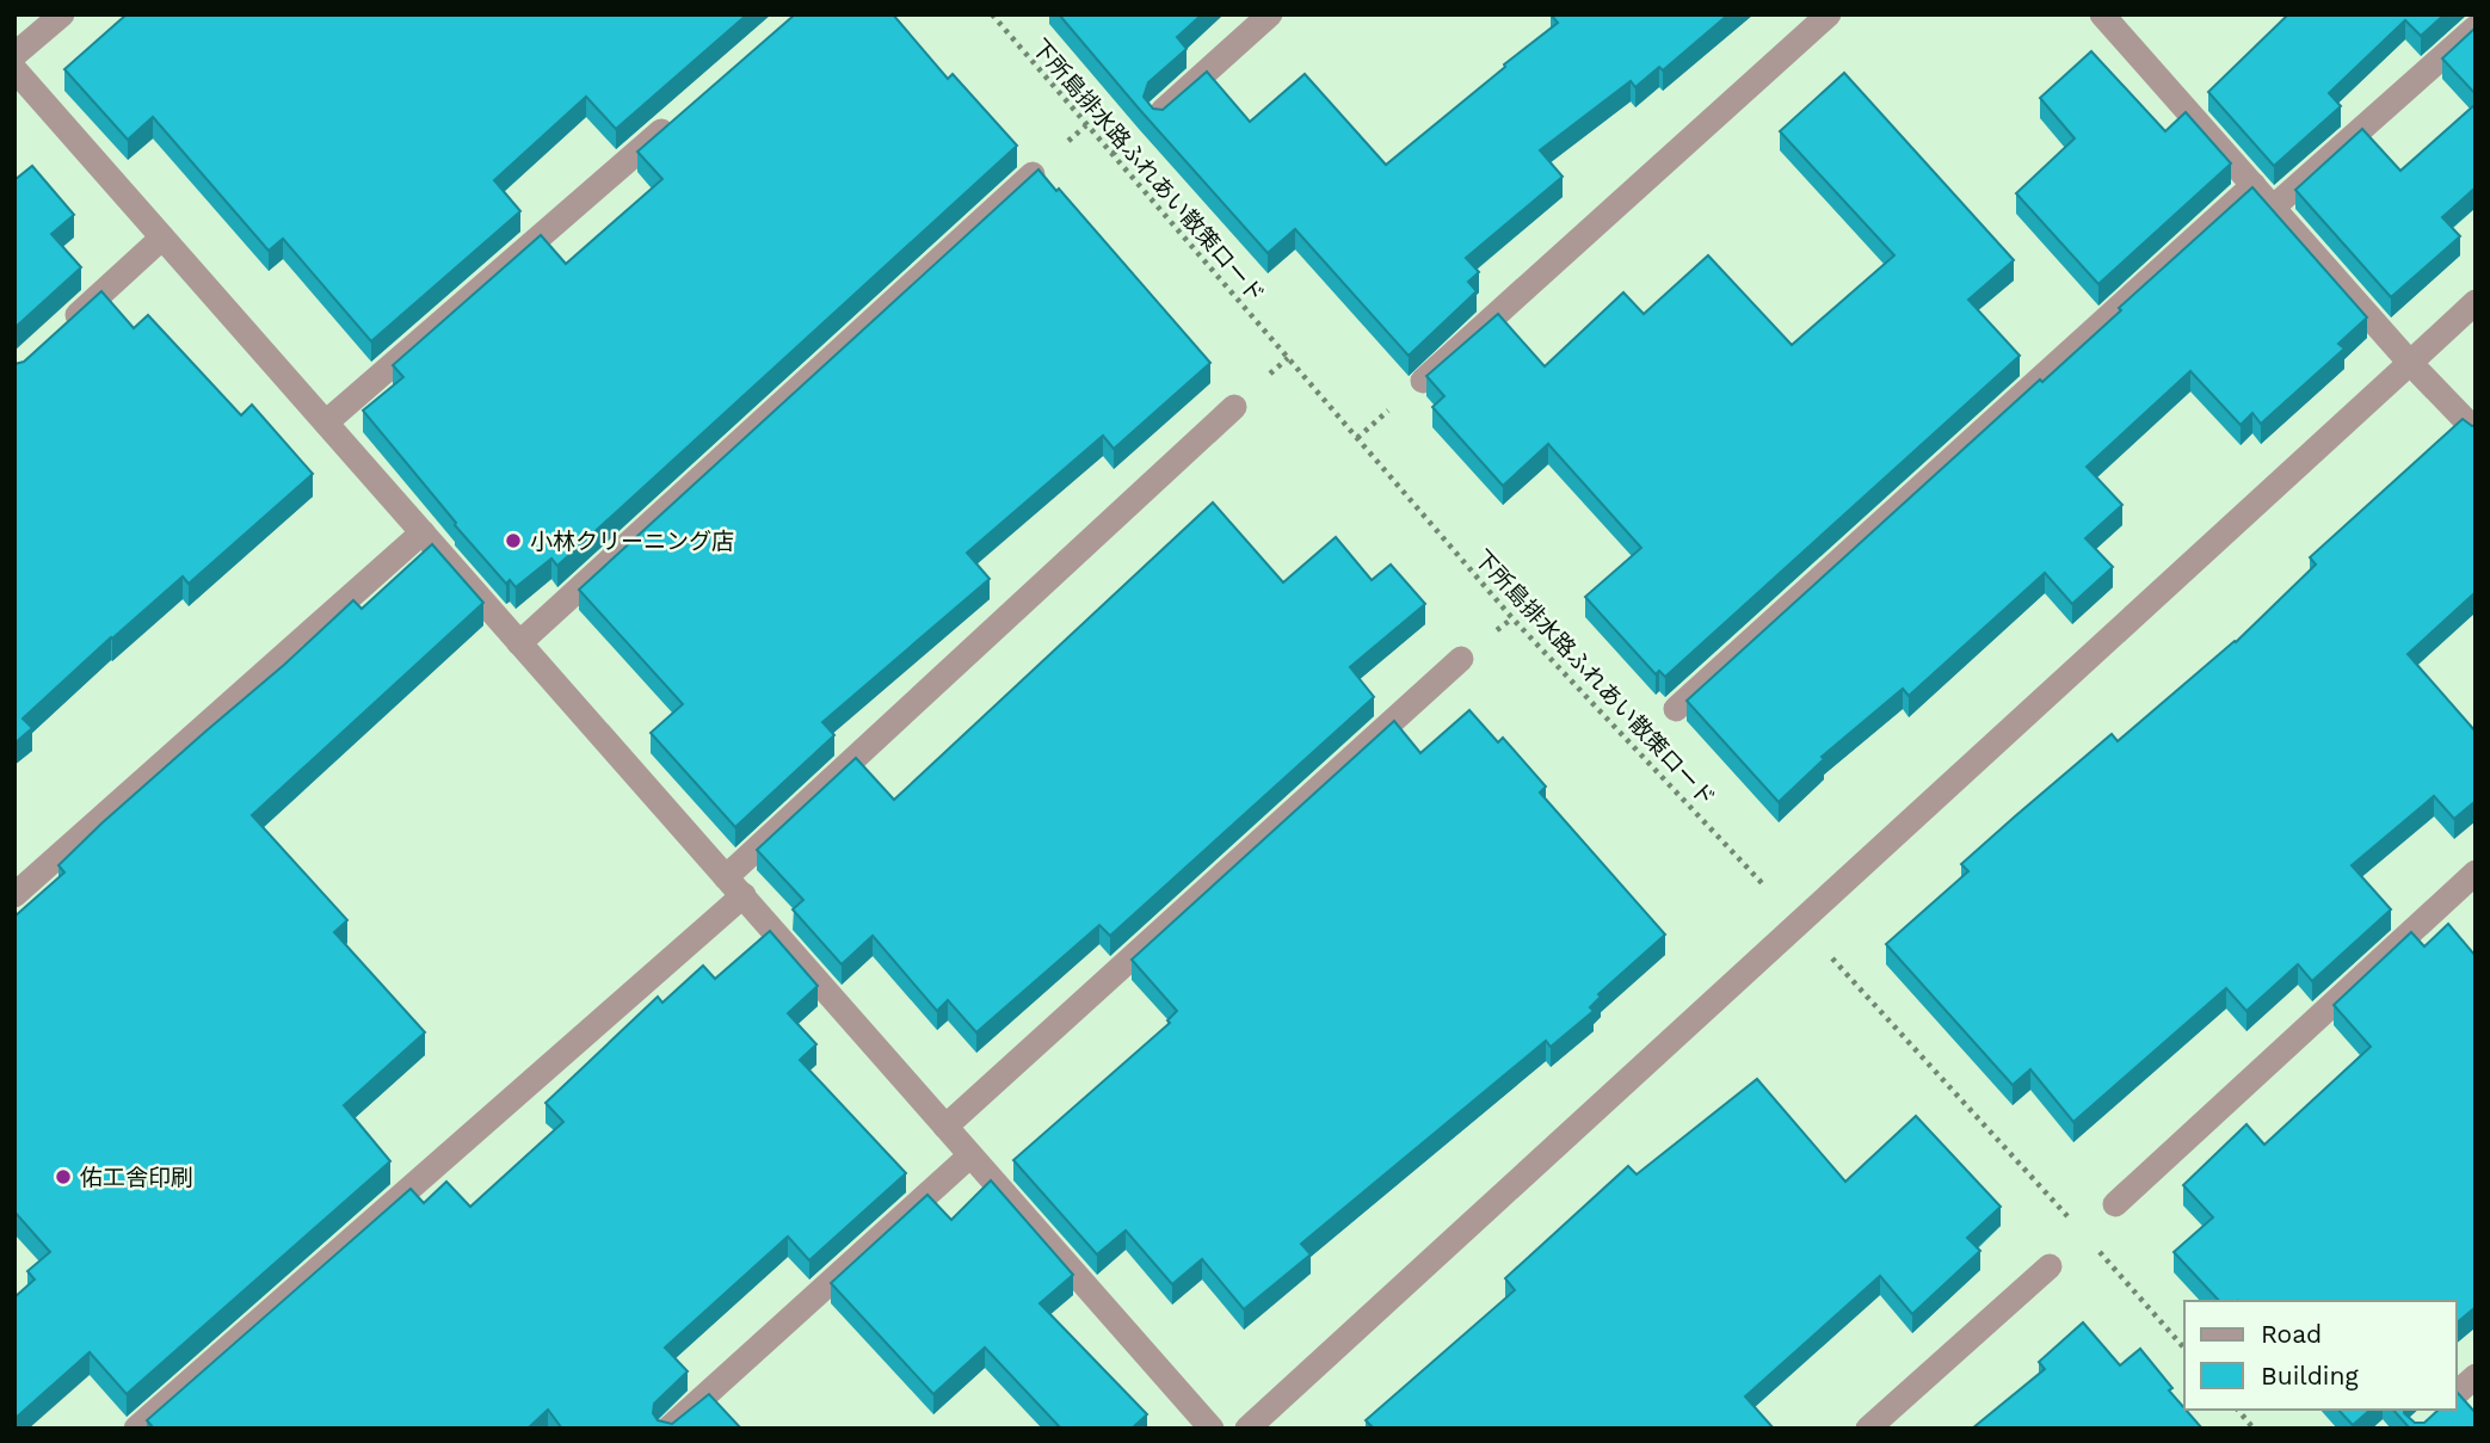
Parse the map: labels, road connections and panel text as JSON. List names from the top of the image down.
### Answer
{
  "streets": {
    "path": ["下所島排水路ふれあい散策ロード"]
  },
  "places": ["小林クリーニング店", "佑工舎印刷"],
  "legend": ["Road", "Building"]
}
